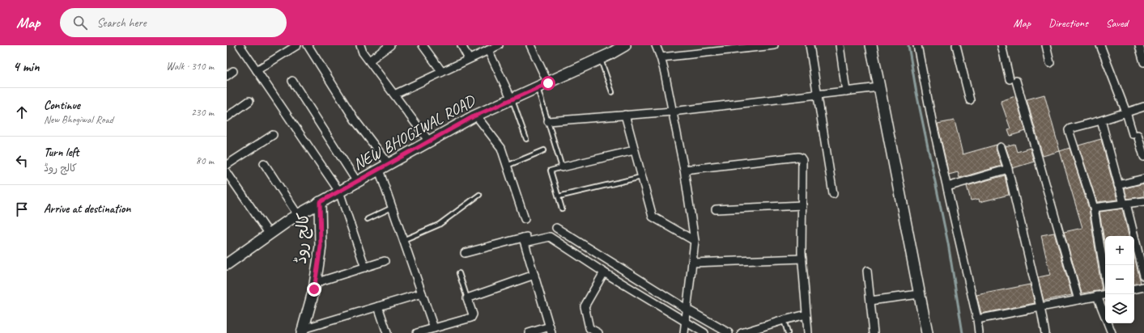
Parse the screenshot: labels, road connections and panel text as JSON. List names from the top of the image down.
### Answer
{
  "streets": {
    "street": ["NEW BHOGIWAL ROAD", "کالج روڈ"]
  },
  "crossings": [
    ["NEW BHOGIWAL ROAD", "کالج روڈ"]
  ],
  "page": {
    "header": "Map",
    "search": "Search here",
    "nav": ["Map", "Directions", "Saved"],
    "heading": ["4 min", "Walk · 310 m"],
    "list": [
      ["Continue", "New Bhogiwal Road", "230 m"],
      ["Turn left", "کالج روڈ", "80 m"],
      "Arrive at destination"
    ],
    "map_buttons": ["+", "−"]
  }
}
